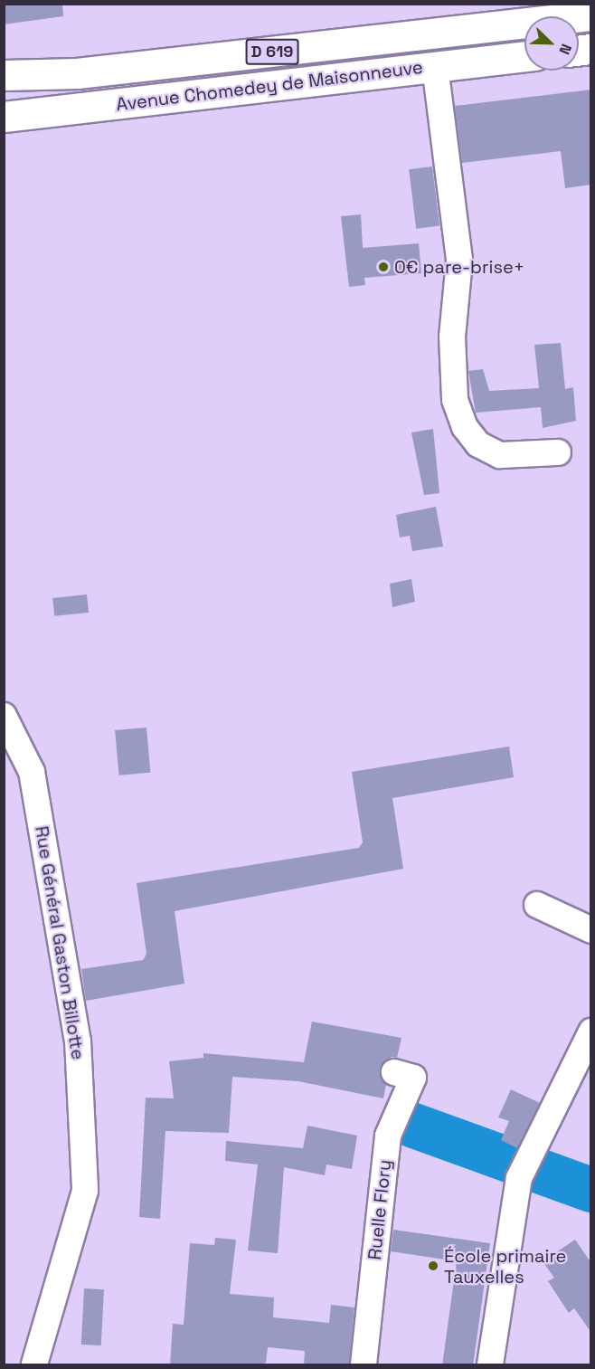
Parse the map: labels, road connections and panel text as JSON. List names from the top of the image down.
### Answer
{
  "streets": {
    "main road": ["D 619", "Avenue Chomedey de Maisonneuve"],
    "street": ["Rue Général Gaston Billotte", "Ruelle Flory"]
  },
  "places": ["0€ pare-brise+", "École primaire Tauxelles"],
  "north": "bottom right"
}
